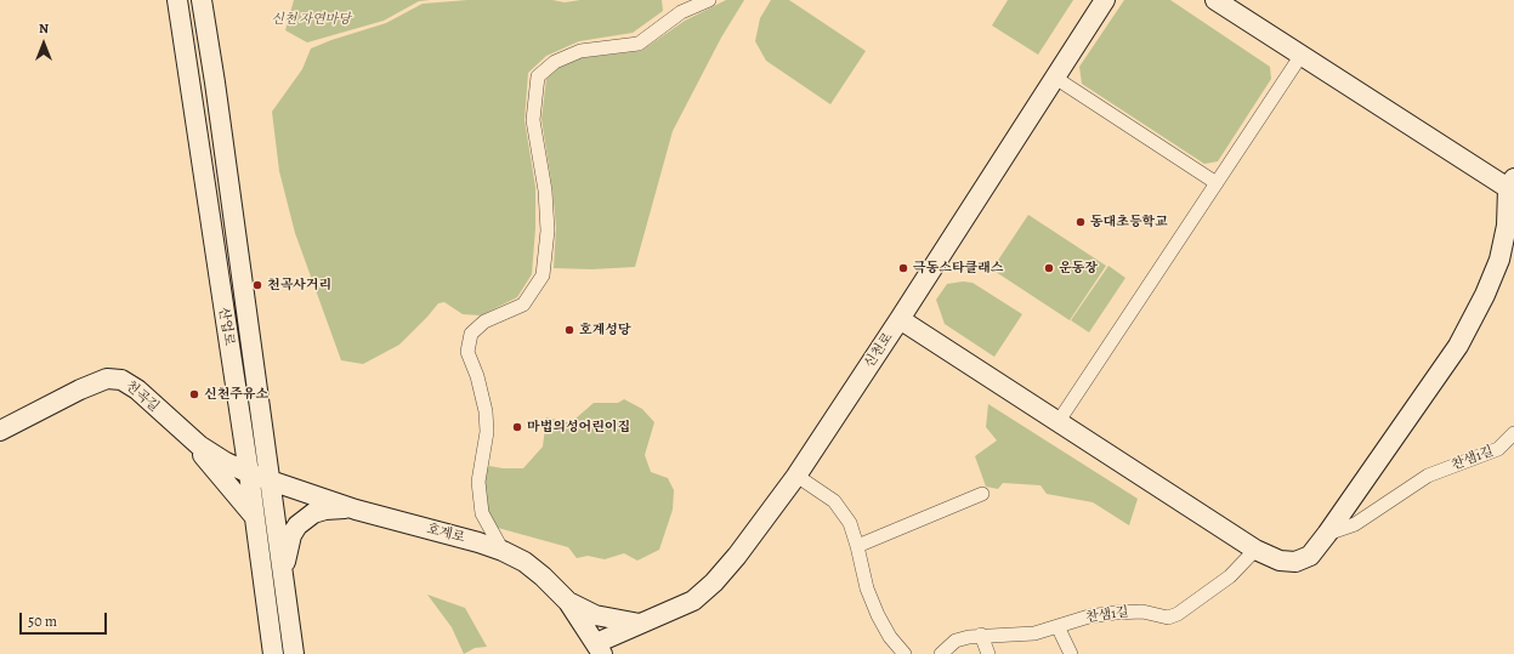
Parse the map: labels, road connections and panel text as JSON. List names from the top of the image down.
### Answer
{
  "streets": {
    "street": [
      "산업로",
      "신천로",
      "천곡길",
      "찬샘1길",
      "호계로"
    ]
  },
  "crossings": [
    ["산업로", "천곡길"],
    ["산업로", "호계로"],
    ["신천로", "호계로"],
    ["천곡길", "호계로"]
  ],
  "parks": ["신천 자연마당"],
  "places": [
    "동대초등학교",
    "극동스타클래스",
    "운동장",
    "천곡사거리",
    "호계성당",
    "신천주유소",
    "마법의성어린이집"
  ],
  "scale_bar": "50 m",
  "north": "top"
}
